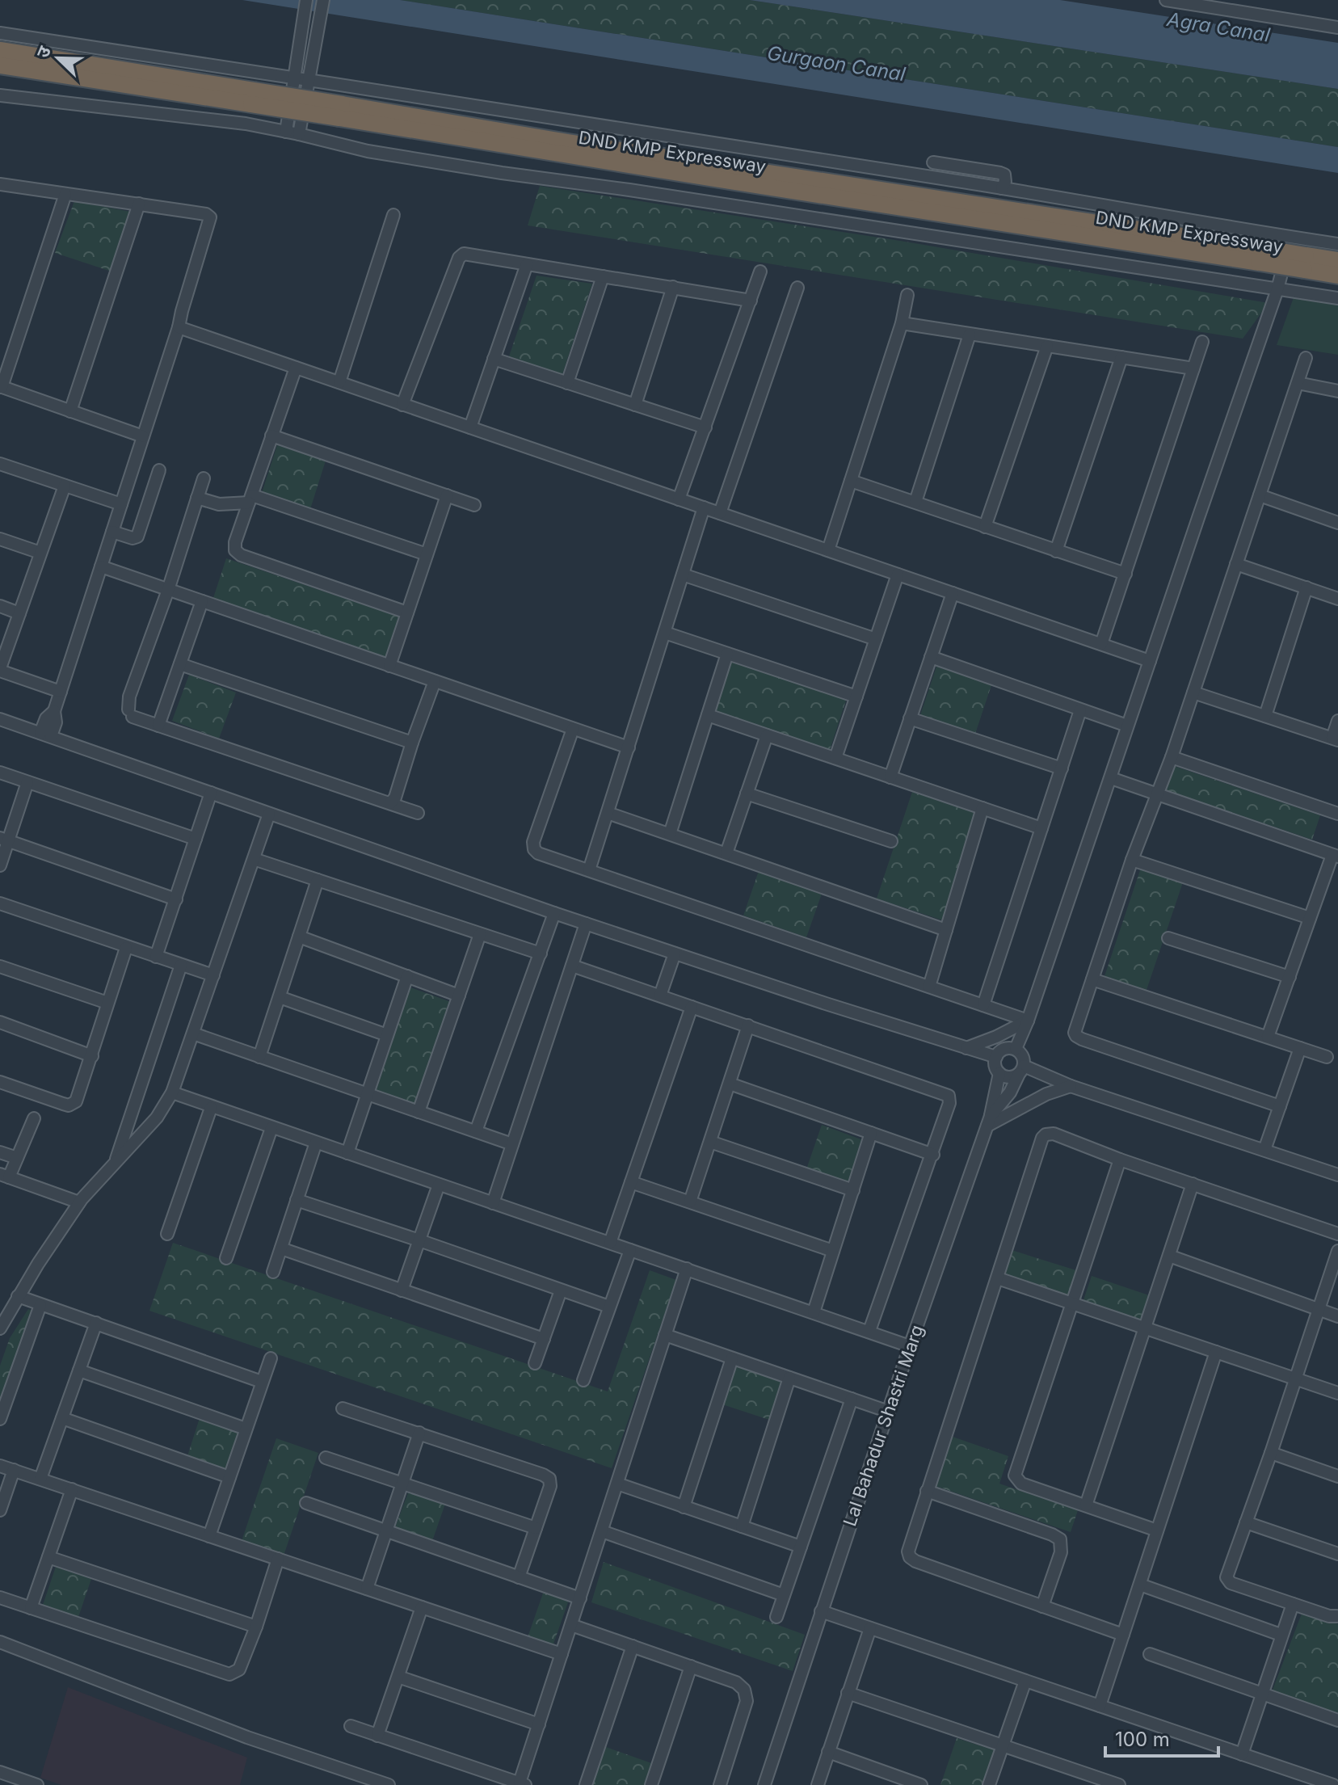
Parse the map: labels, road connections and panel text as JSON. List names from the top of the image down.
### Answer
{
  "streets": {
    "highway": ["DND KMP Expressway"],
    "street": ["Lal Bahadur Shastri Marg"]
  },
  "water": ["Agra Canal", "Gurgaon Canal"],
  "scale_bar": "100 m",
  "north": "top left"
}
